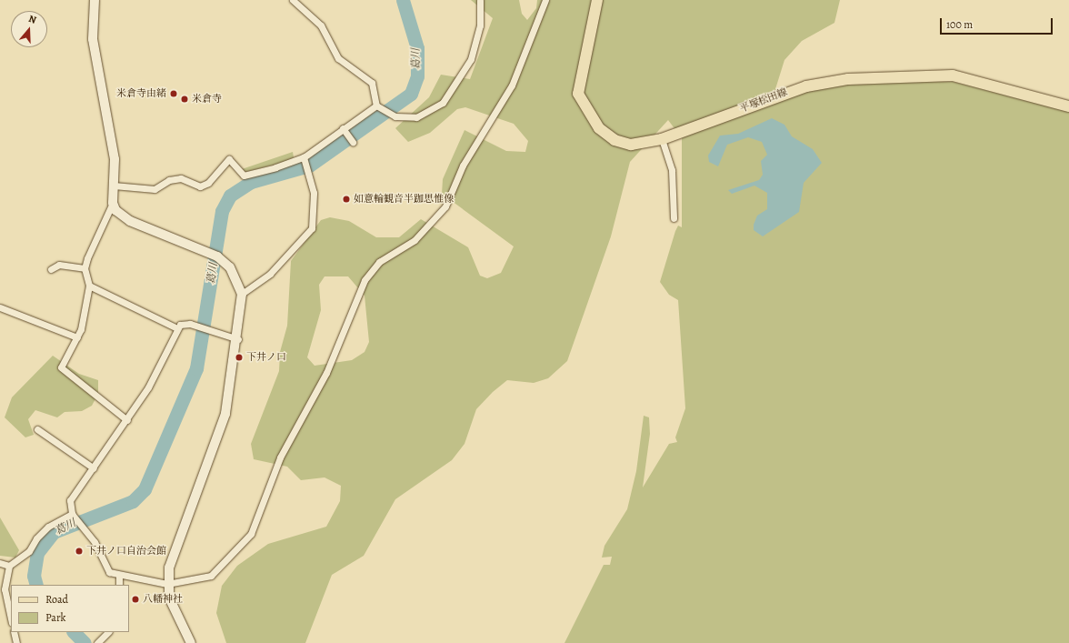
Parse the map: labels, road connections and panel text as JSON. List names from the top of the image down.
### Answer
{
  "streets": {
    "main road": ["平塚松田線"]
  },
  "water": ["葛川"],
  "places": [
    "米倉寺由緒",
    "米倉寺",
    "如意輪観音半跏思惟像",
    "下井ノ口",
    "下井ノ口自治会館",
    "八幡神社"
  ],
  "legend": ["Road", "Park"],
  "scale_bar": "100 m",
  "north": "top"
}
